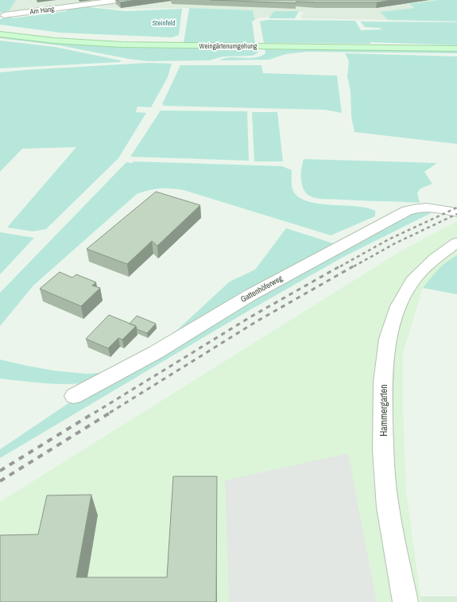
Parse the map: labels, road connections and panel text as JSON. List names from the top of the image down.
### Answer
{
  "streets": {
    "main road": ["Weingärtenumgehung"],
    "street": ["Am Hang", "Gattenhöferweg", "Hammergarten"]
  },
  "parks": ["Steinfeld"]
}
